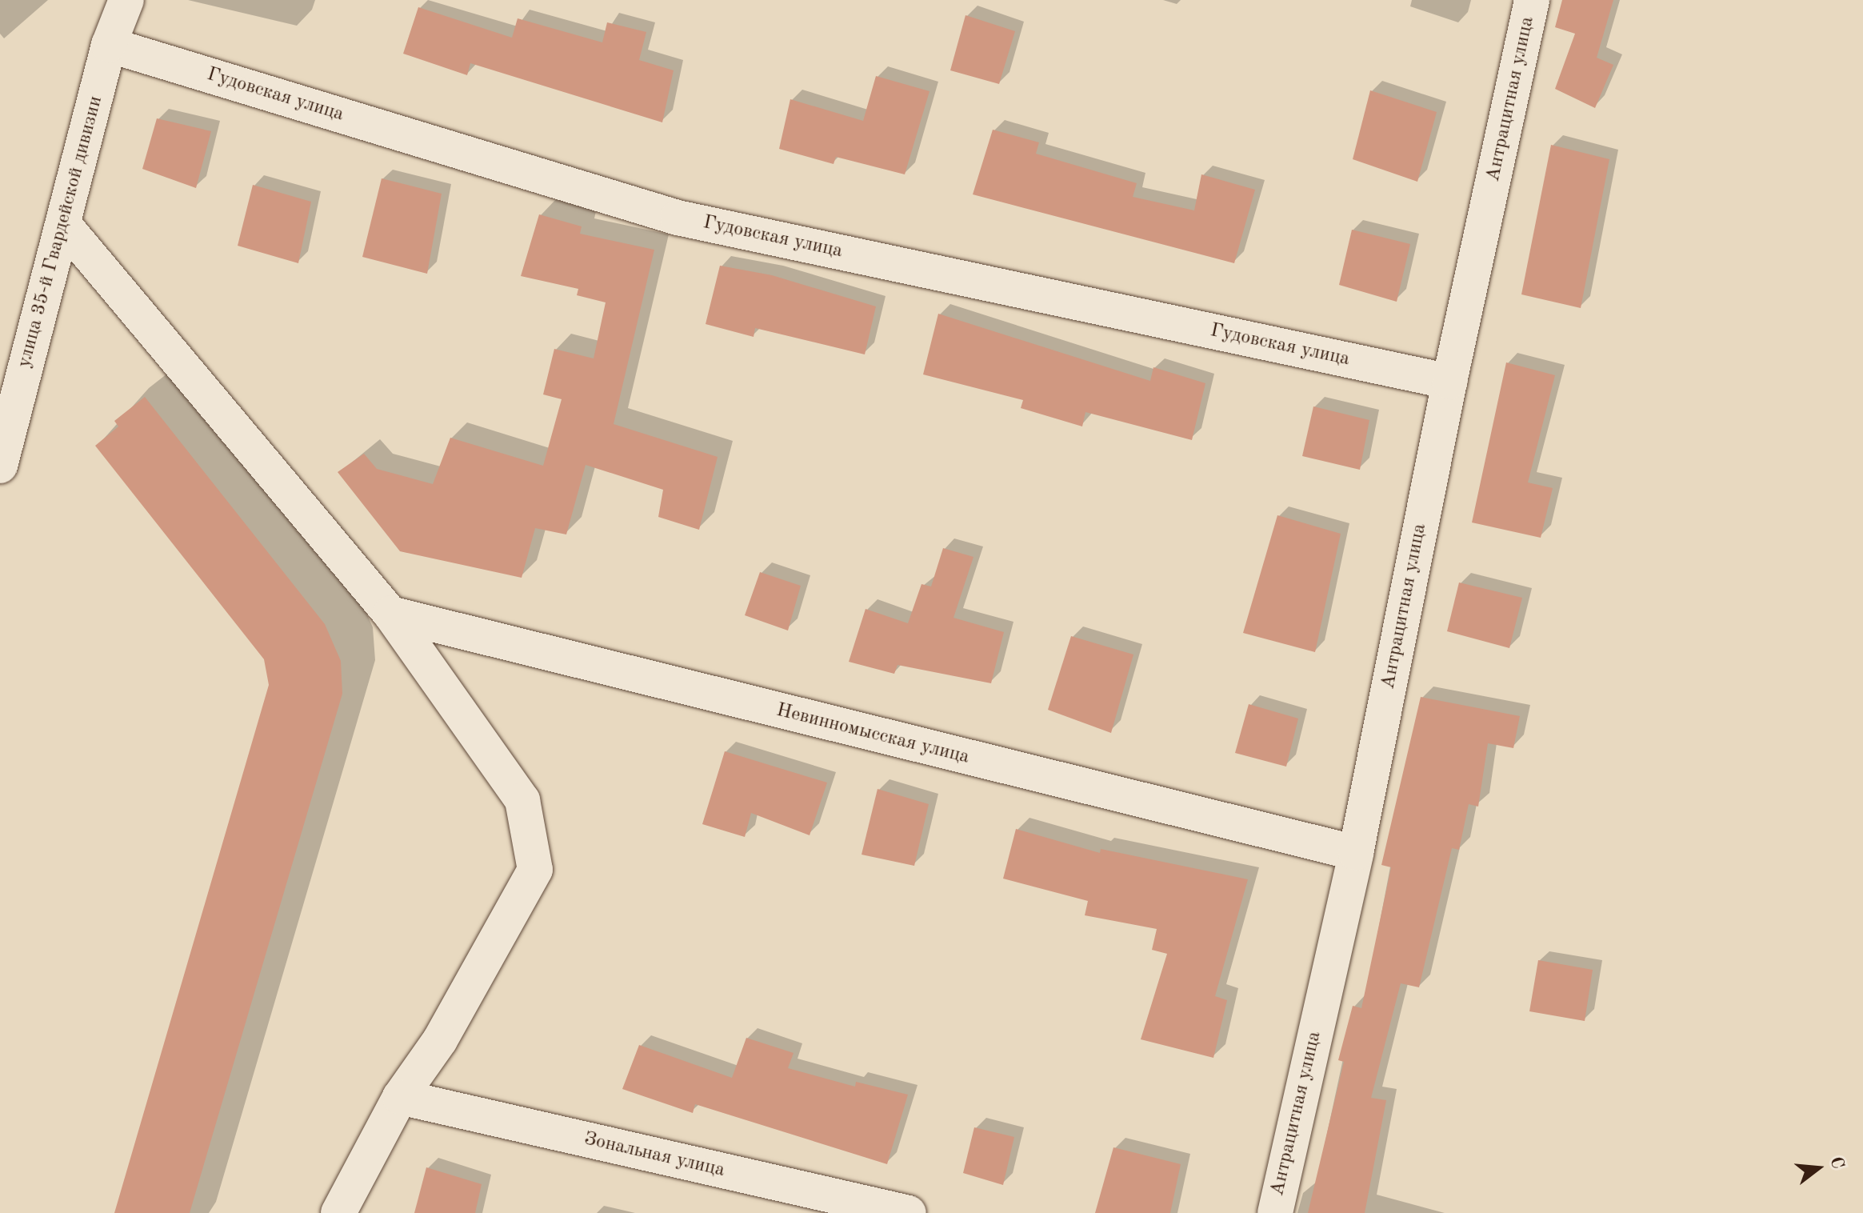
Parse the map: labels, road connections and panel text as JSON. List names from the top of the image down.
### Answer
{
  "streets": {
    "street": [
      "Гудовская улица",
      "Антрацитная улица",
      "улица 35-й Гвардейской дивизии",
      "Невинномысская улица",
      "Зональная улица"
    ]
  },
  "crossings": [
    ["Гудовская улица", "Антрацитная улица"],
    ["Гудовская улица", "улица 35-й Гвардейской дивизии"],
    ["Антрацитная улица", "Невинномысская улица"]
  ],
  "north": "right"
}
